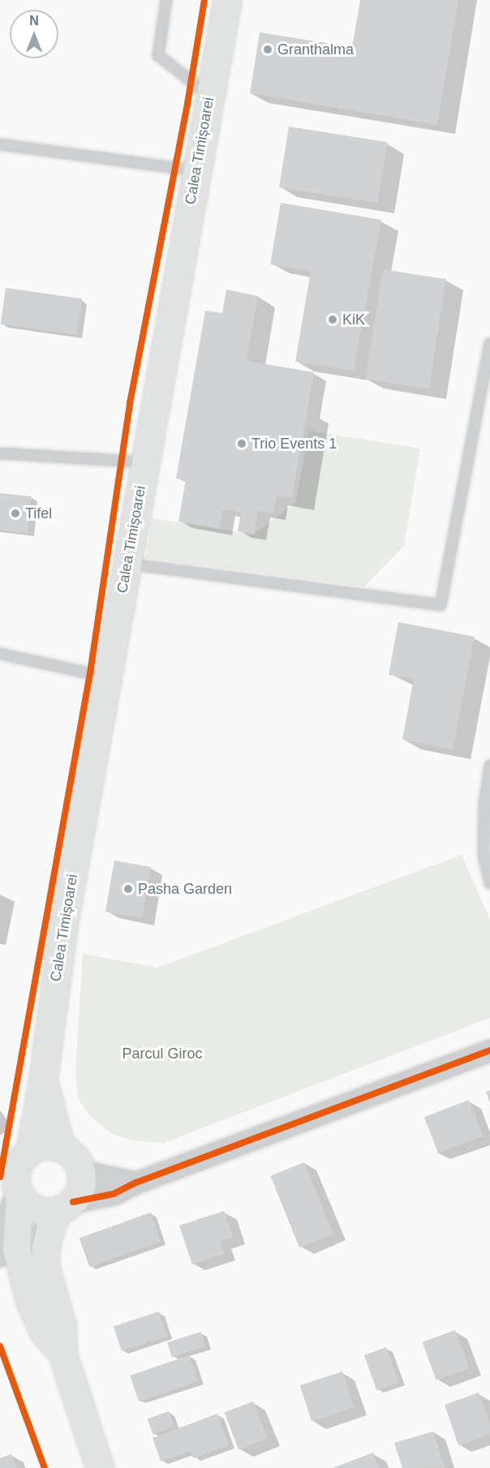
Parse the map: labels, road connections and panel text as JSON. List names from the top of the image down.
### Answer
{
  "streets": {
    "main road": ["Calea Timișoarei"]
  },
  "parks": ["Parcul Giroc"],
  "places": [
    "Granthalma",
    "KiK",
    "Trio Events 1",
    "Tifel",
    "Pasha Garden"
  ],
  "north": "top"
}
